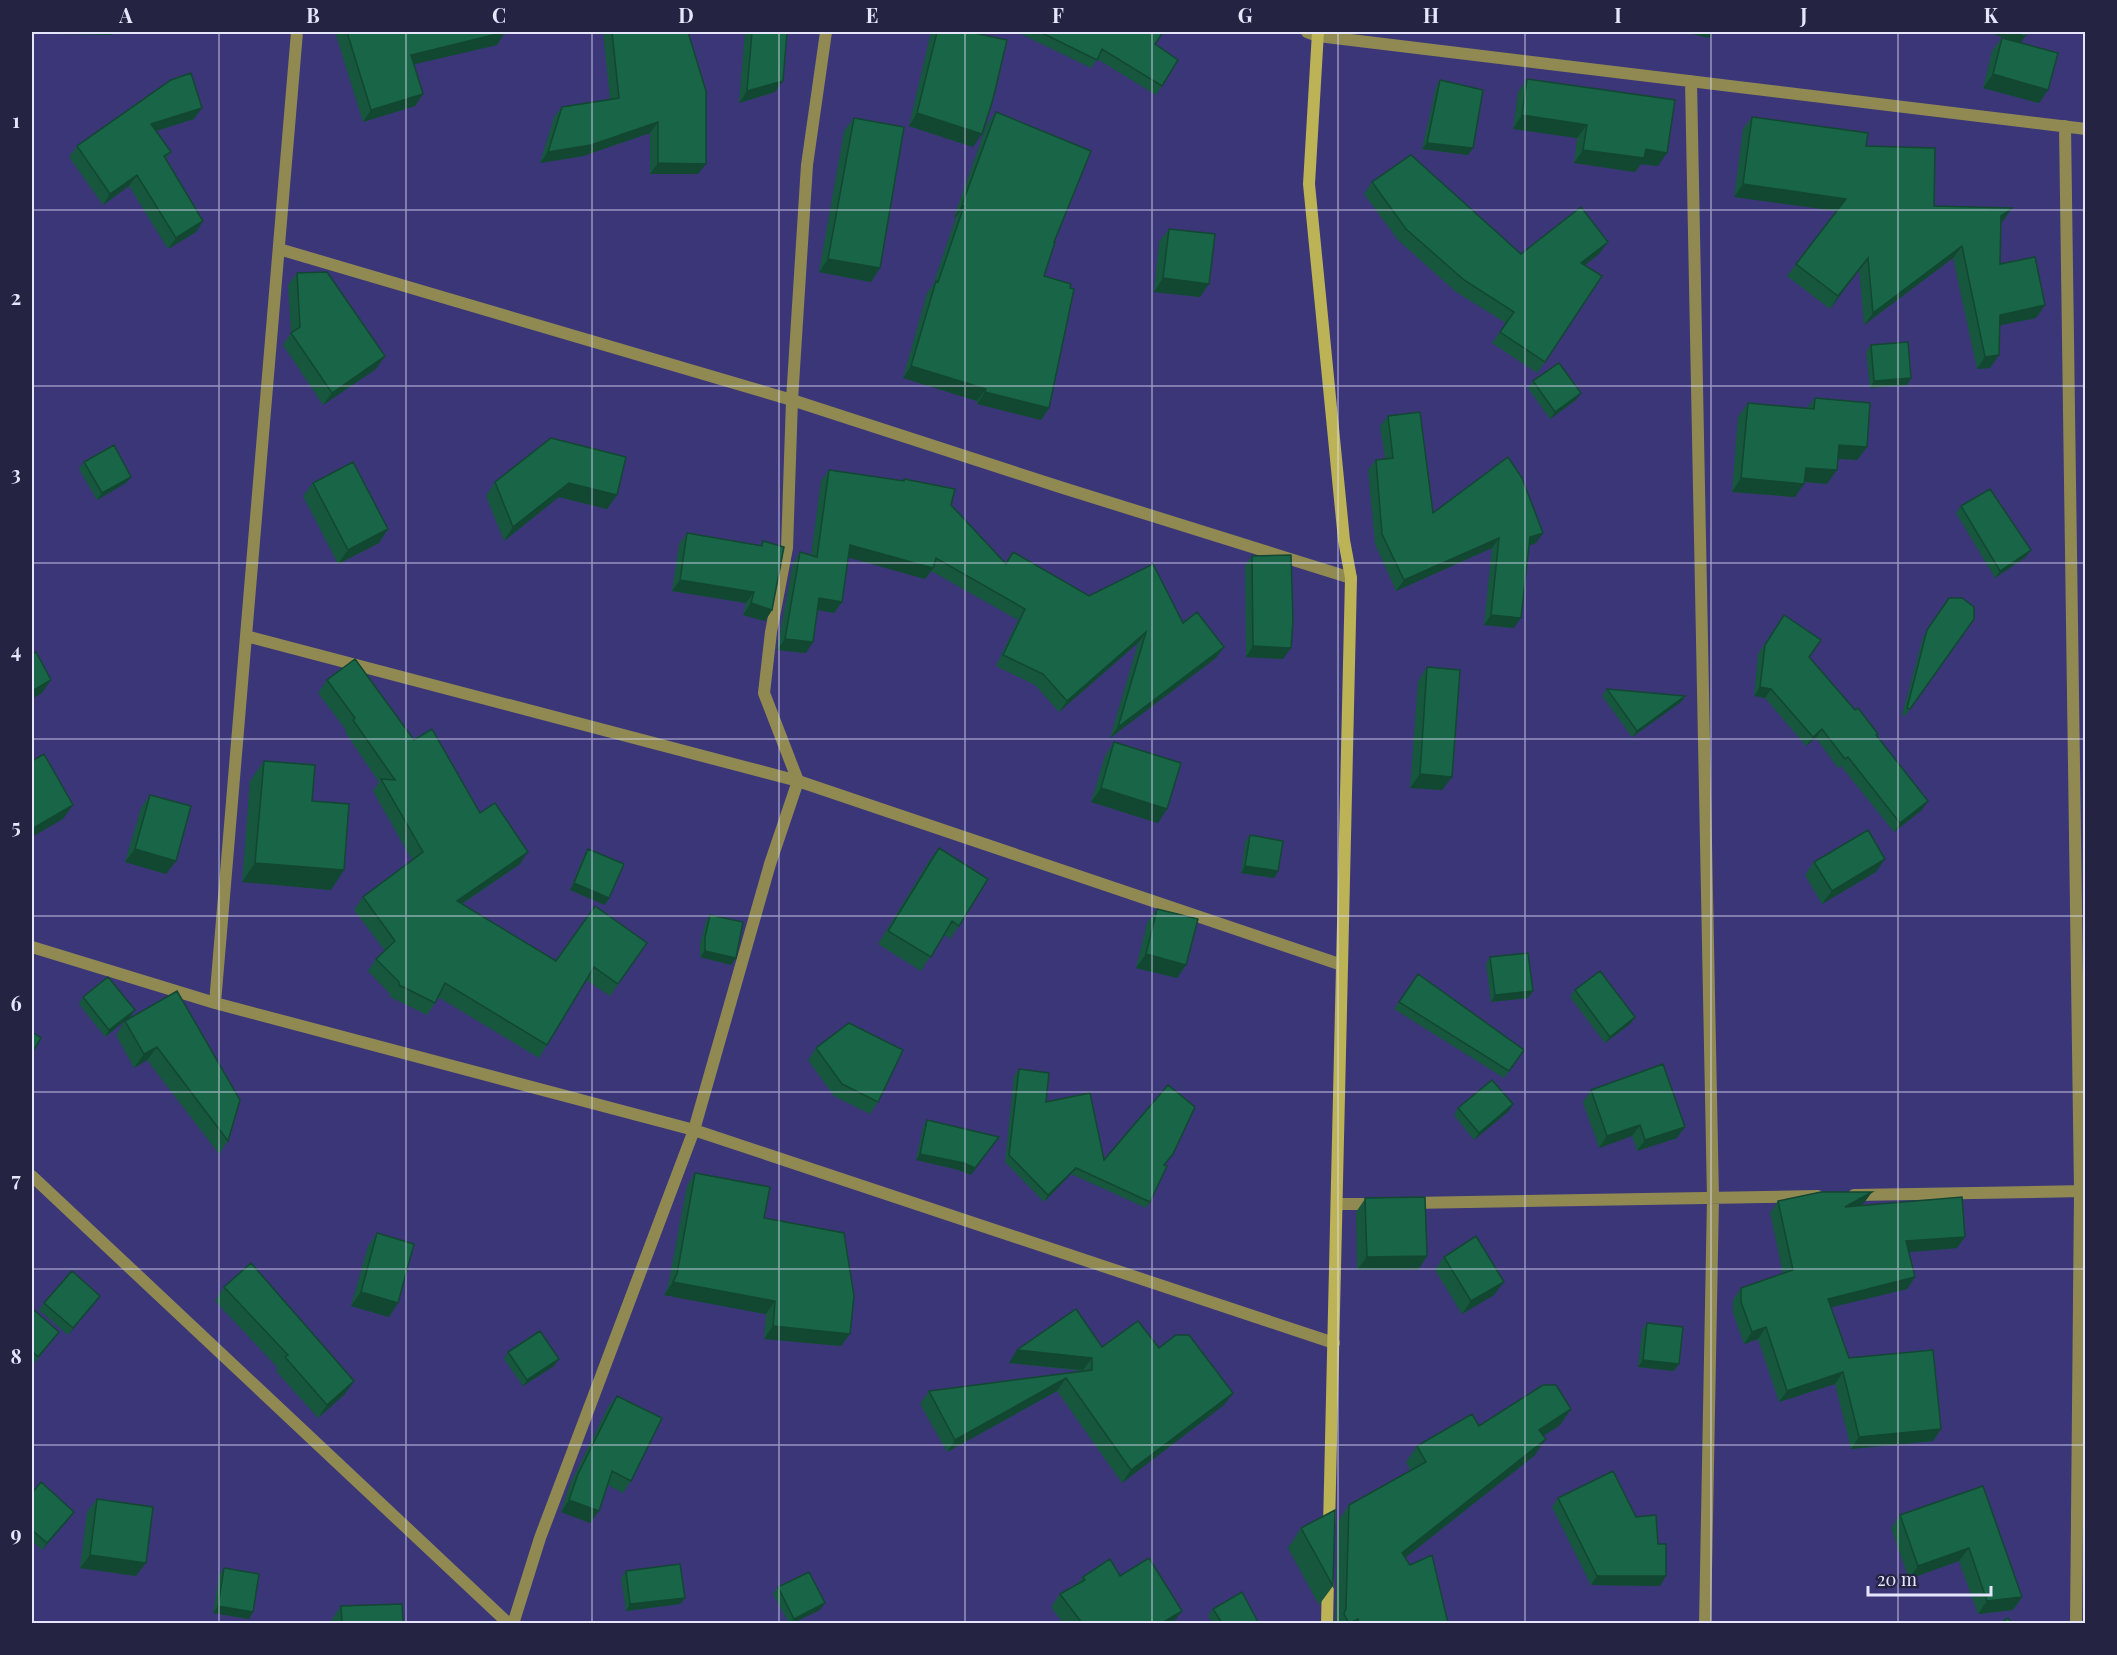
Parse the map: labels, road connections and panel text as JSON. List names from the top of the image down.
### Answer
{
  "scale_bar": "20 m",
  "grid": {
    "columns": [
      "A",
      "B",
      "C",
      "D",
      "E",
      "F",
      "G",
      "H",
      "I",
      "J",
      "K"
    ],
    "rows": [
      "1",
      "2",
      "3",
      "4",
      "5",
      "6",
      "7",
      "8",
      "9"
    ]
  }
}
